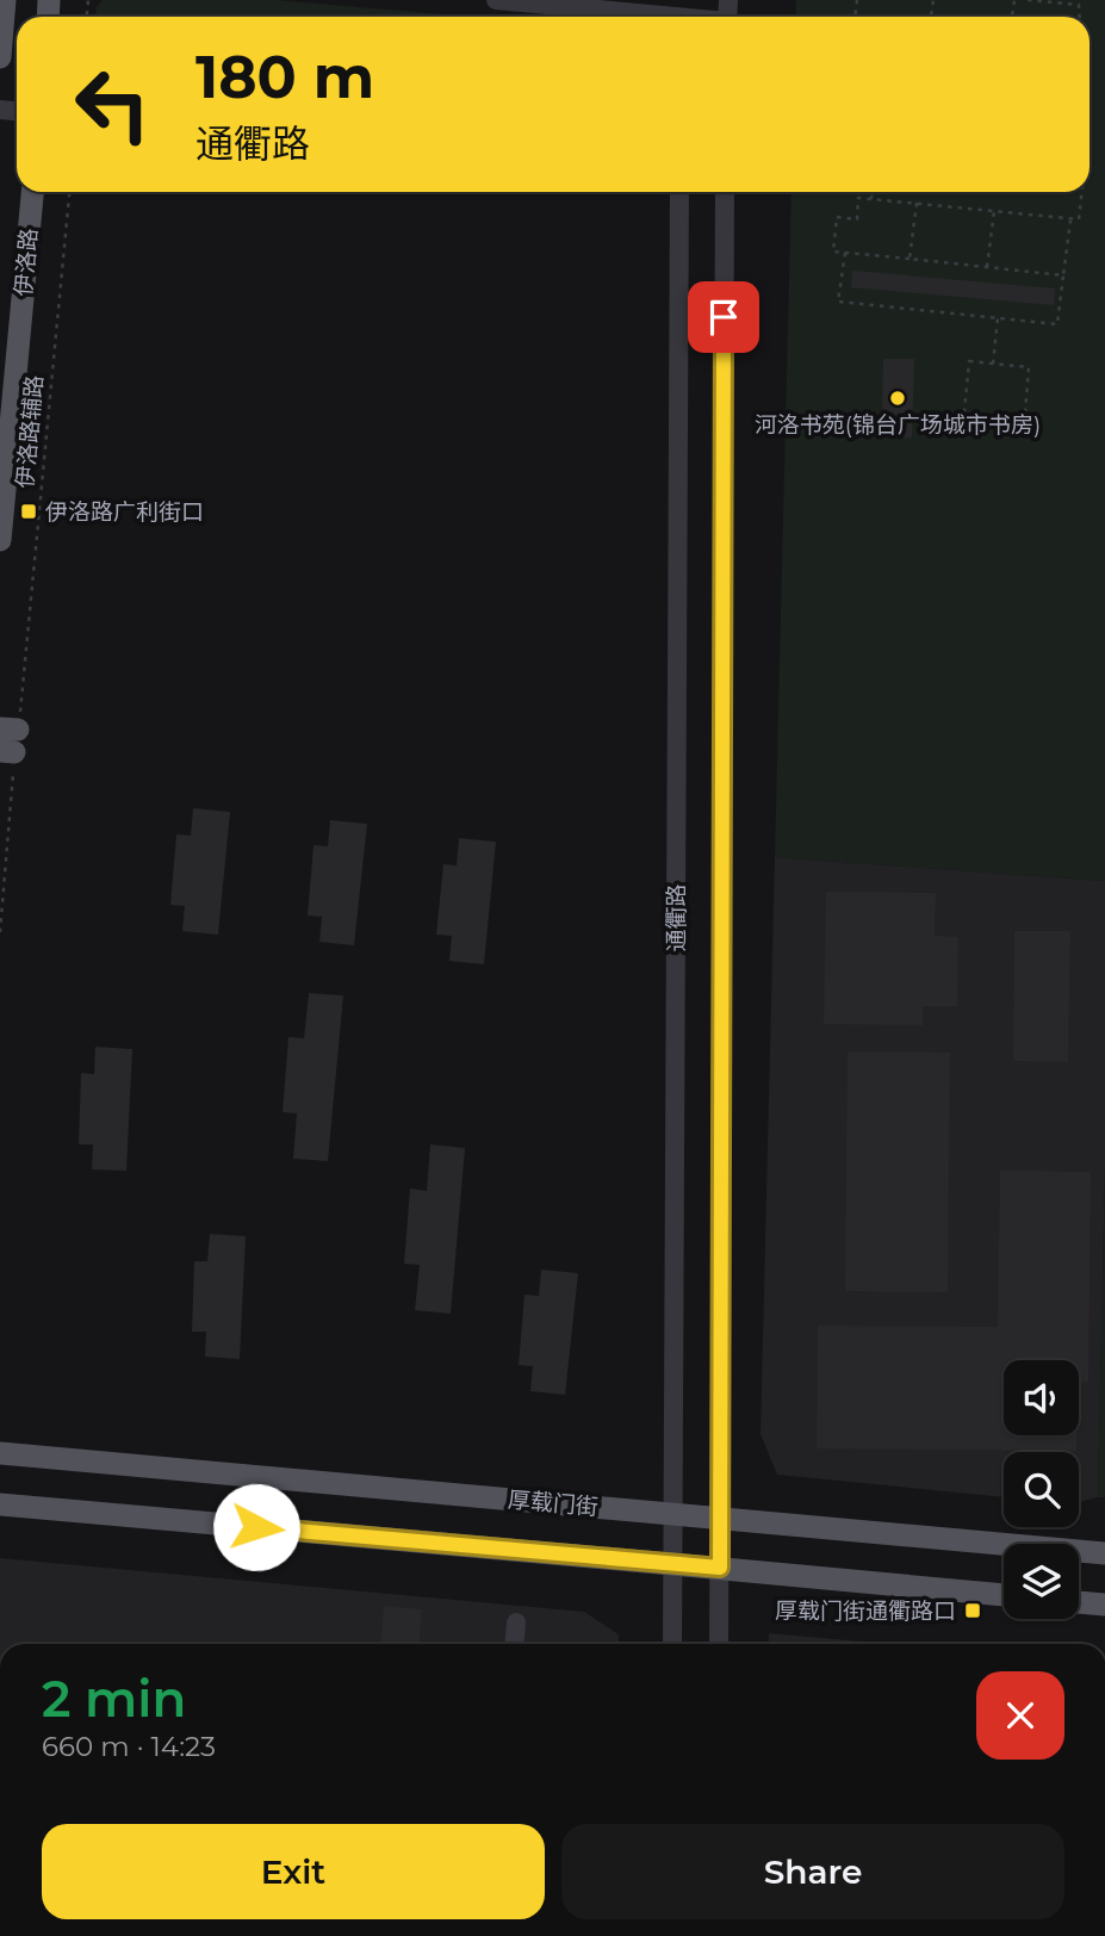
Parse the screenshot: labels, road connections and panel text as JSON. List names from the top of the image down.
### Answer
{
  "streets": {
    "main road": ["伊洛路", "厚载门街"],
    "street": ["通衢路"],
    "path": ["伊洛路辅路"]
  },
  "crossings": [
    ["通衢路", "厚载门街"]
  ],
  "places": {
    "other": ["河洛书苑(锦台广场城市书房)"],
    "transit": ["伊洛路广利街口", "厚载门街通衢路口"]
  },
  "page": {
    "turn": ["180 m", "通衢路"],
    "heading": ["2 min", "660 m · 14:23"],
    "buttons": ["Exit", "Share"]
  }
}
